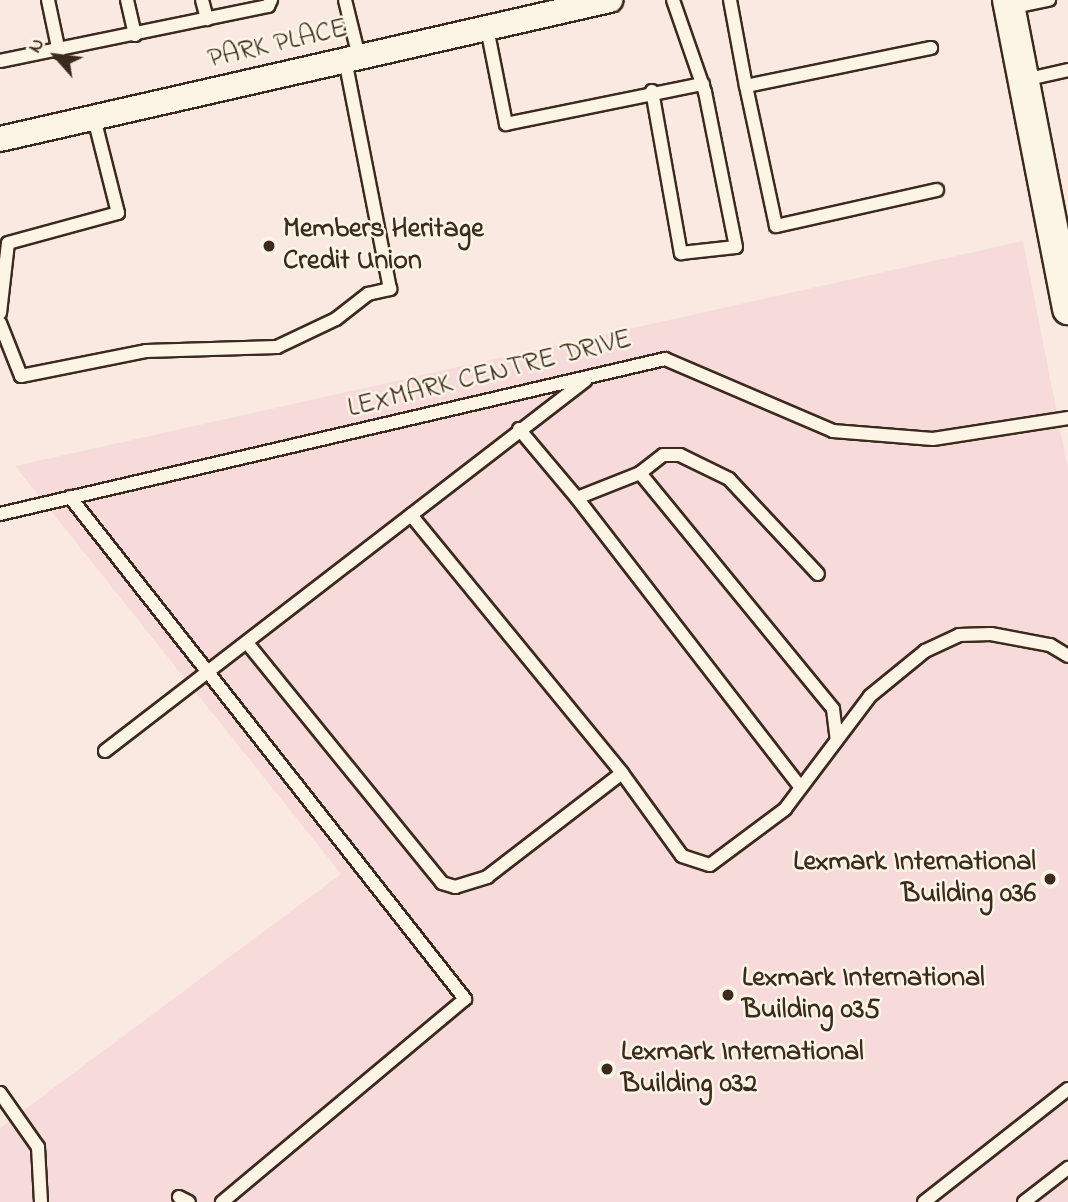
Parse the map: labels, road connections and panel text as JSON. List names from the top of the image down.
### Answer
{
  "streets": {
    "street": ["PARK PLACE"],
    "lane": ["LEXMARK CENTRE DRIVE"]
  },
  "places": [
    "Members Heritage Credit Union",
    "Lexmark International Building 036",
    "Lexmark International Building 035",
    "Lexmark International Building 032"
  ],
  "north": "top left"
}
